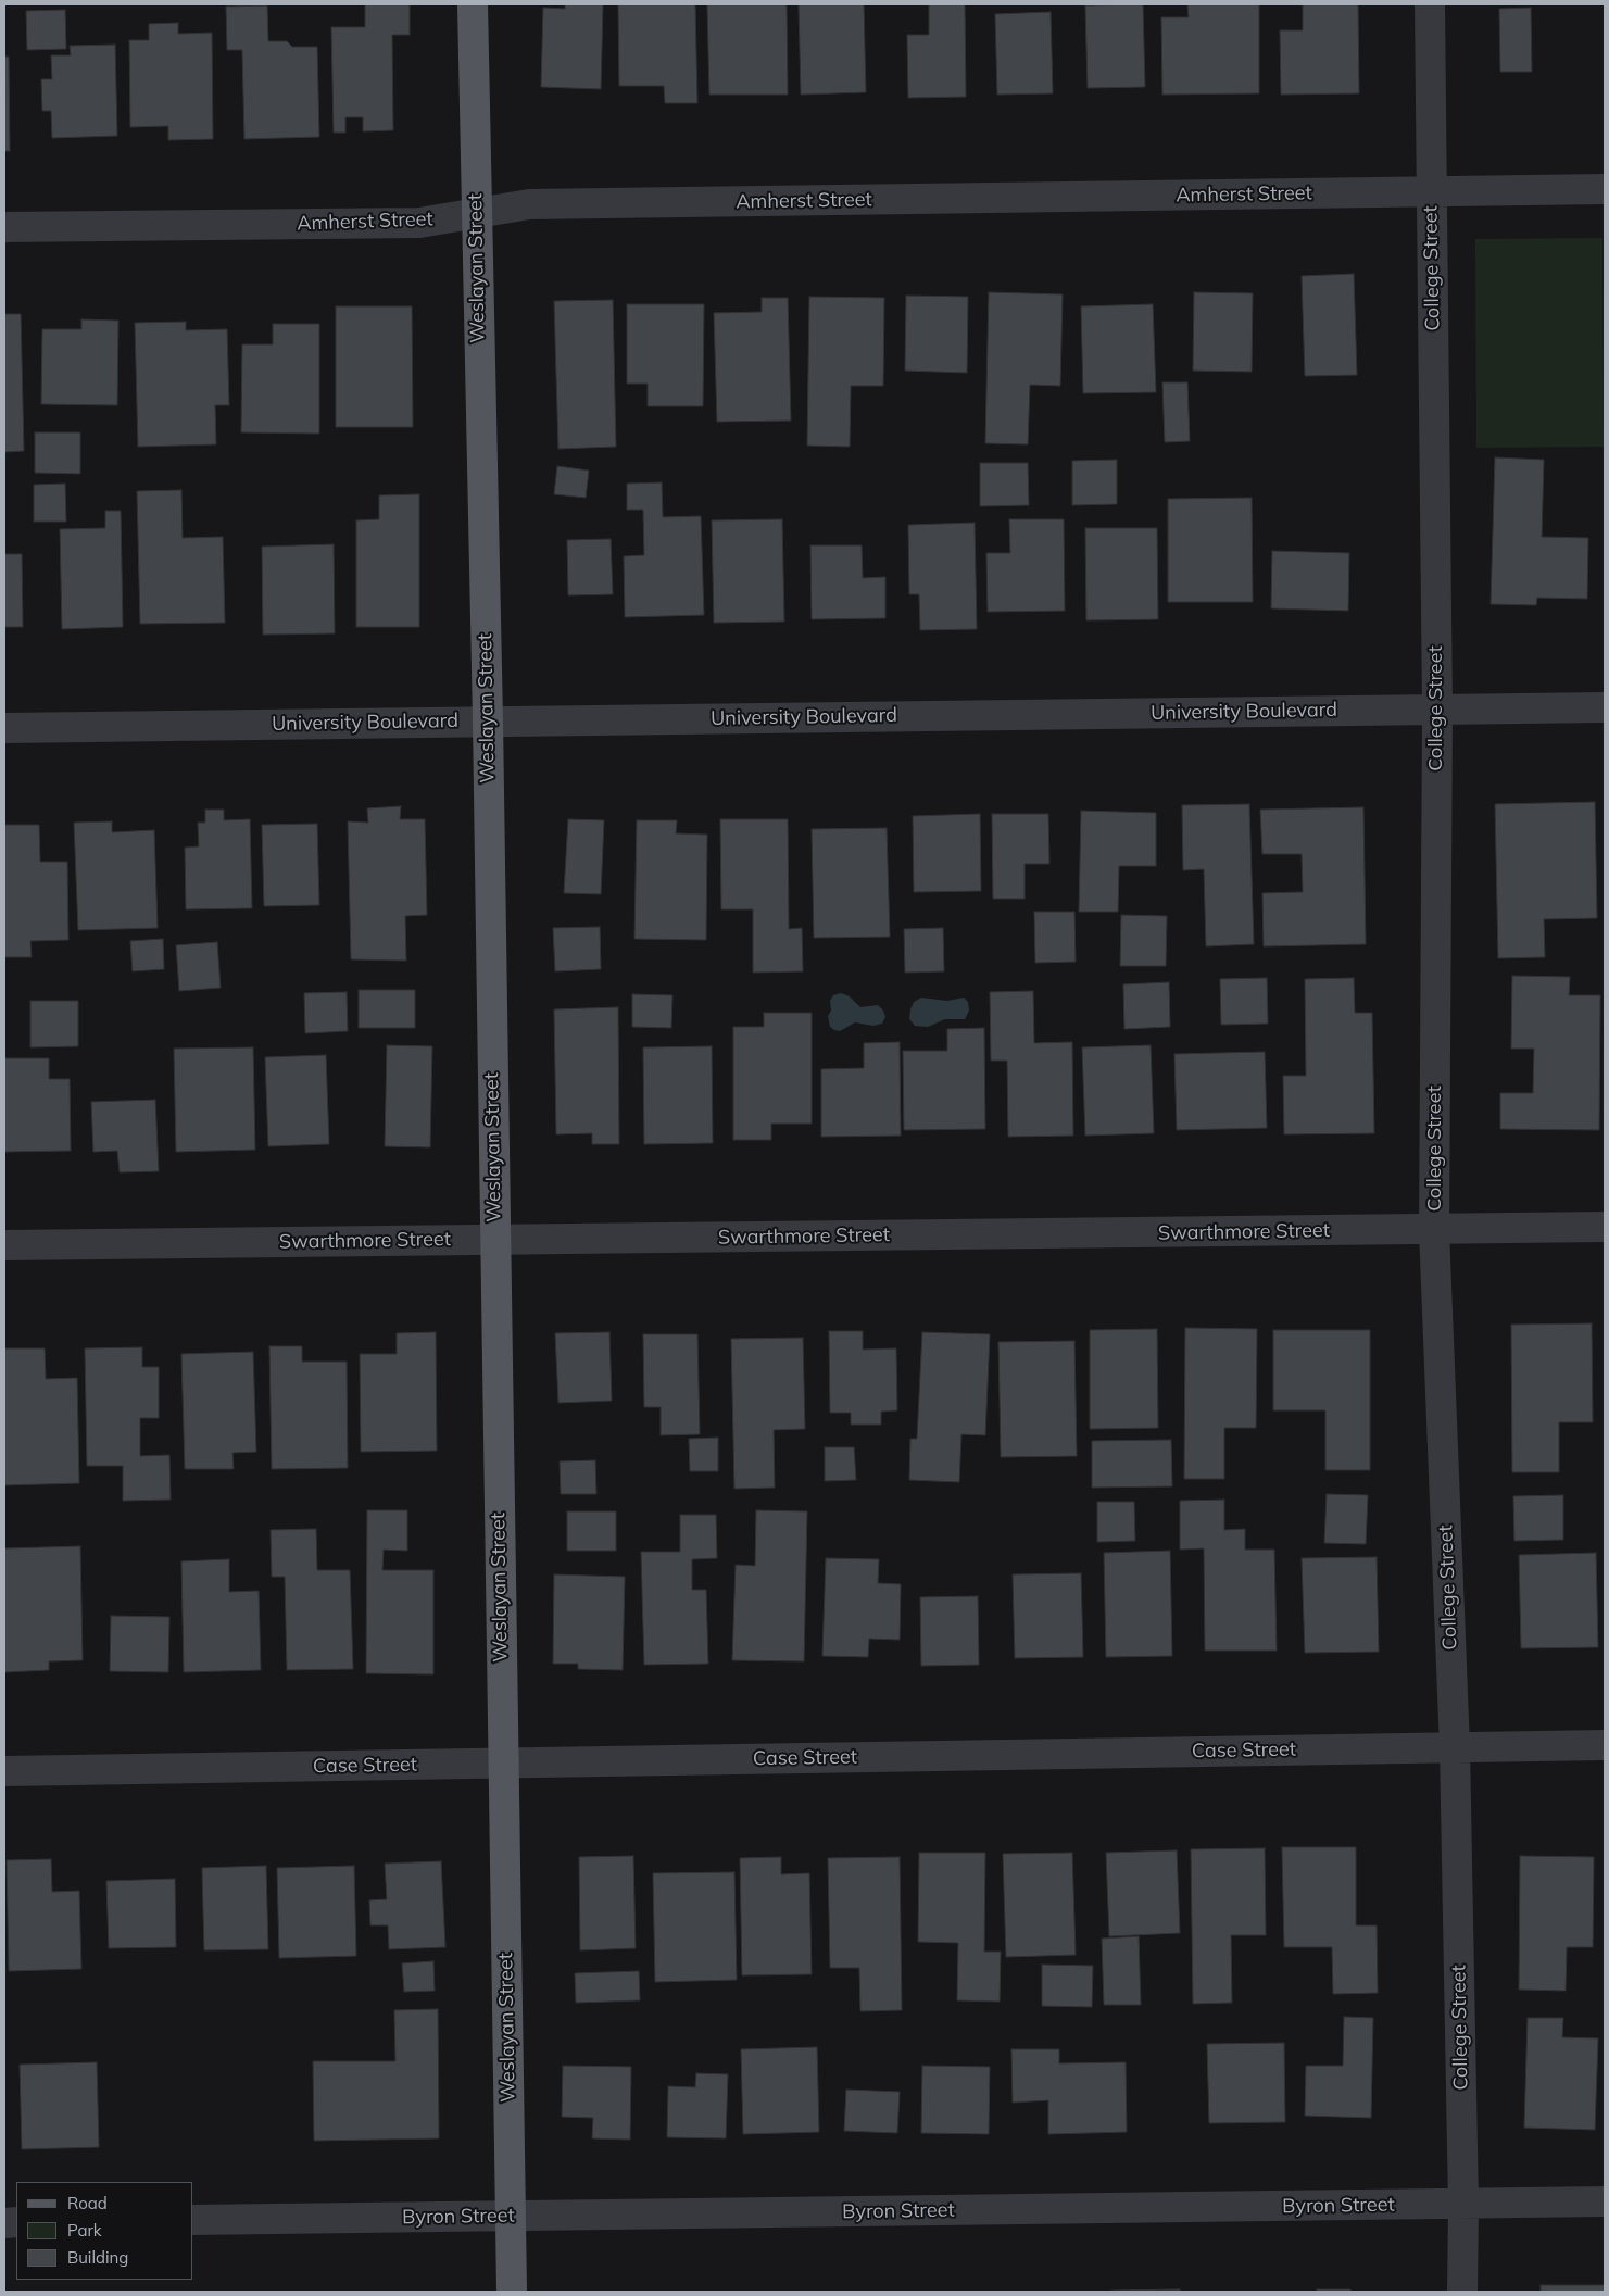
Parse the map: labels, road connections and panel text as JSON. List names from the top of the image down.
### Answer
{
  "streets": {
    "main road": ["Weslayan Street"],
    "street": [
      "Amherst Street",
      "College Street",
      "University Boulevard",
      "Swarthmore Street",
      "Case Street",
      "Byron Street"
    ]
  },
  "crossings": [
    ["Amherst Street", "Weslayan Street"],
    ["Amherst Street", "College Street"],
    ["Weslayan Street", "University Boulevard"],
    ["Weslayan Street", "Swarthmore Street"],
    ["Weslayan Street", "Case Street"],
    ["Weslayan Street", "Byron Street"],
    ["College Street", "University Boulevard"],
    ["College Street", "Swarthmore Street"],
    ["College Street", "Case Street"],
    ["College Street", "Byron Street"]
  ],
  "legend": ["Road", "Park", "Building"]
}
